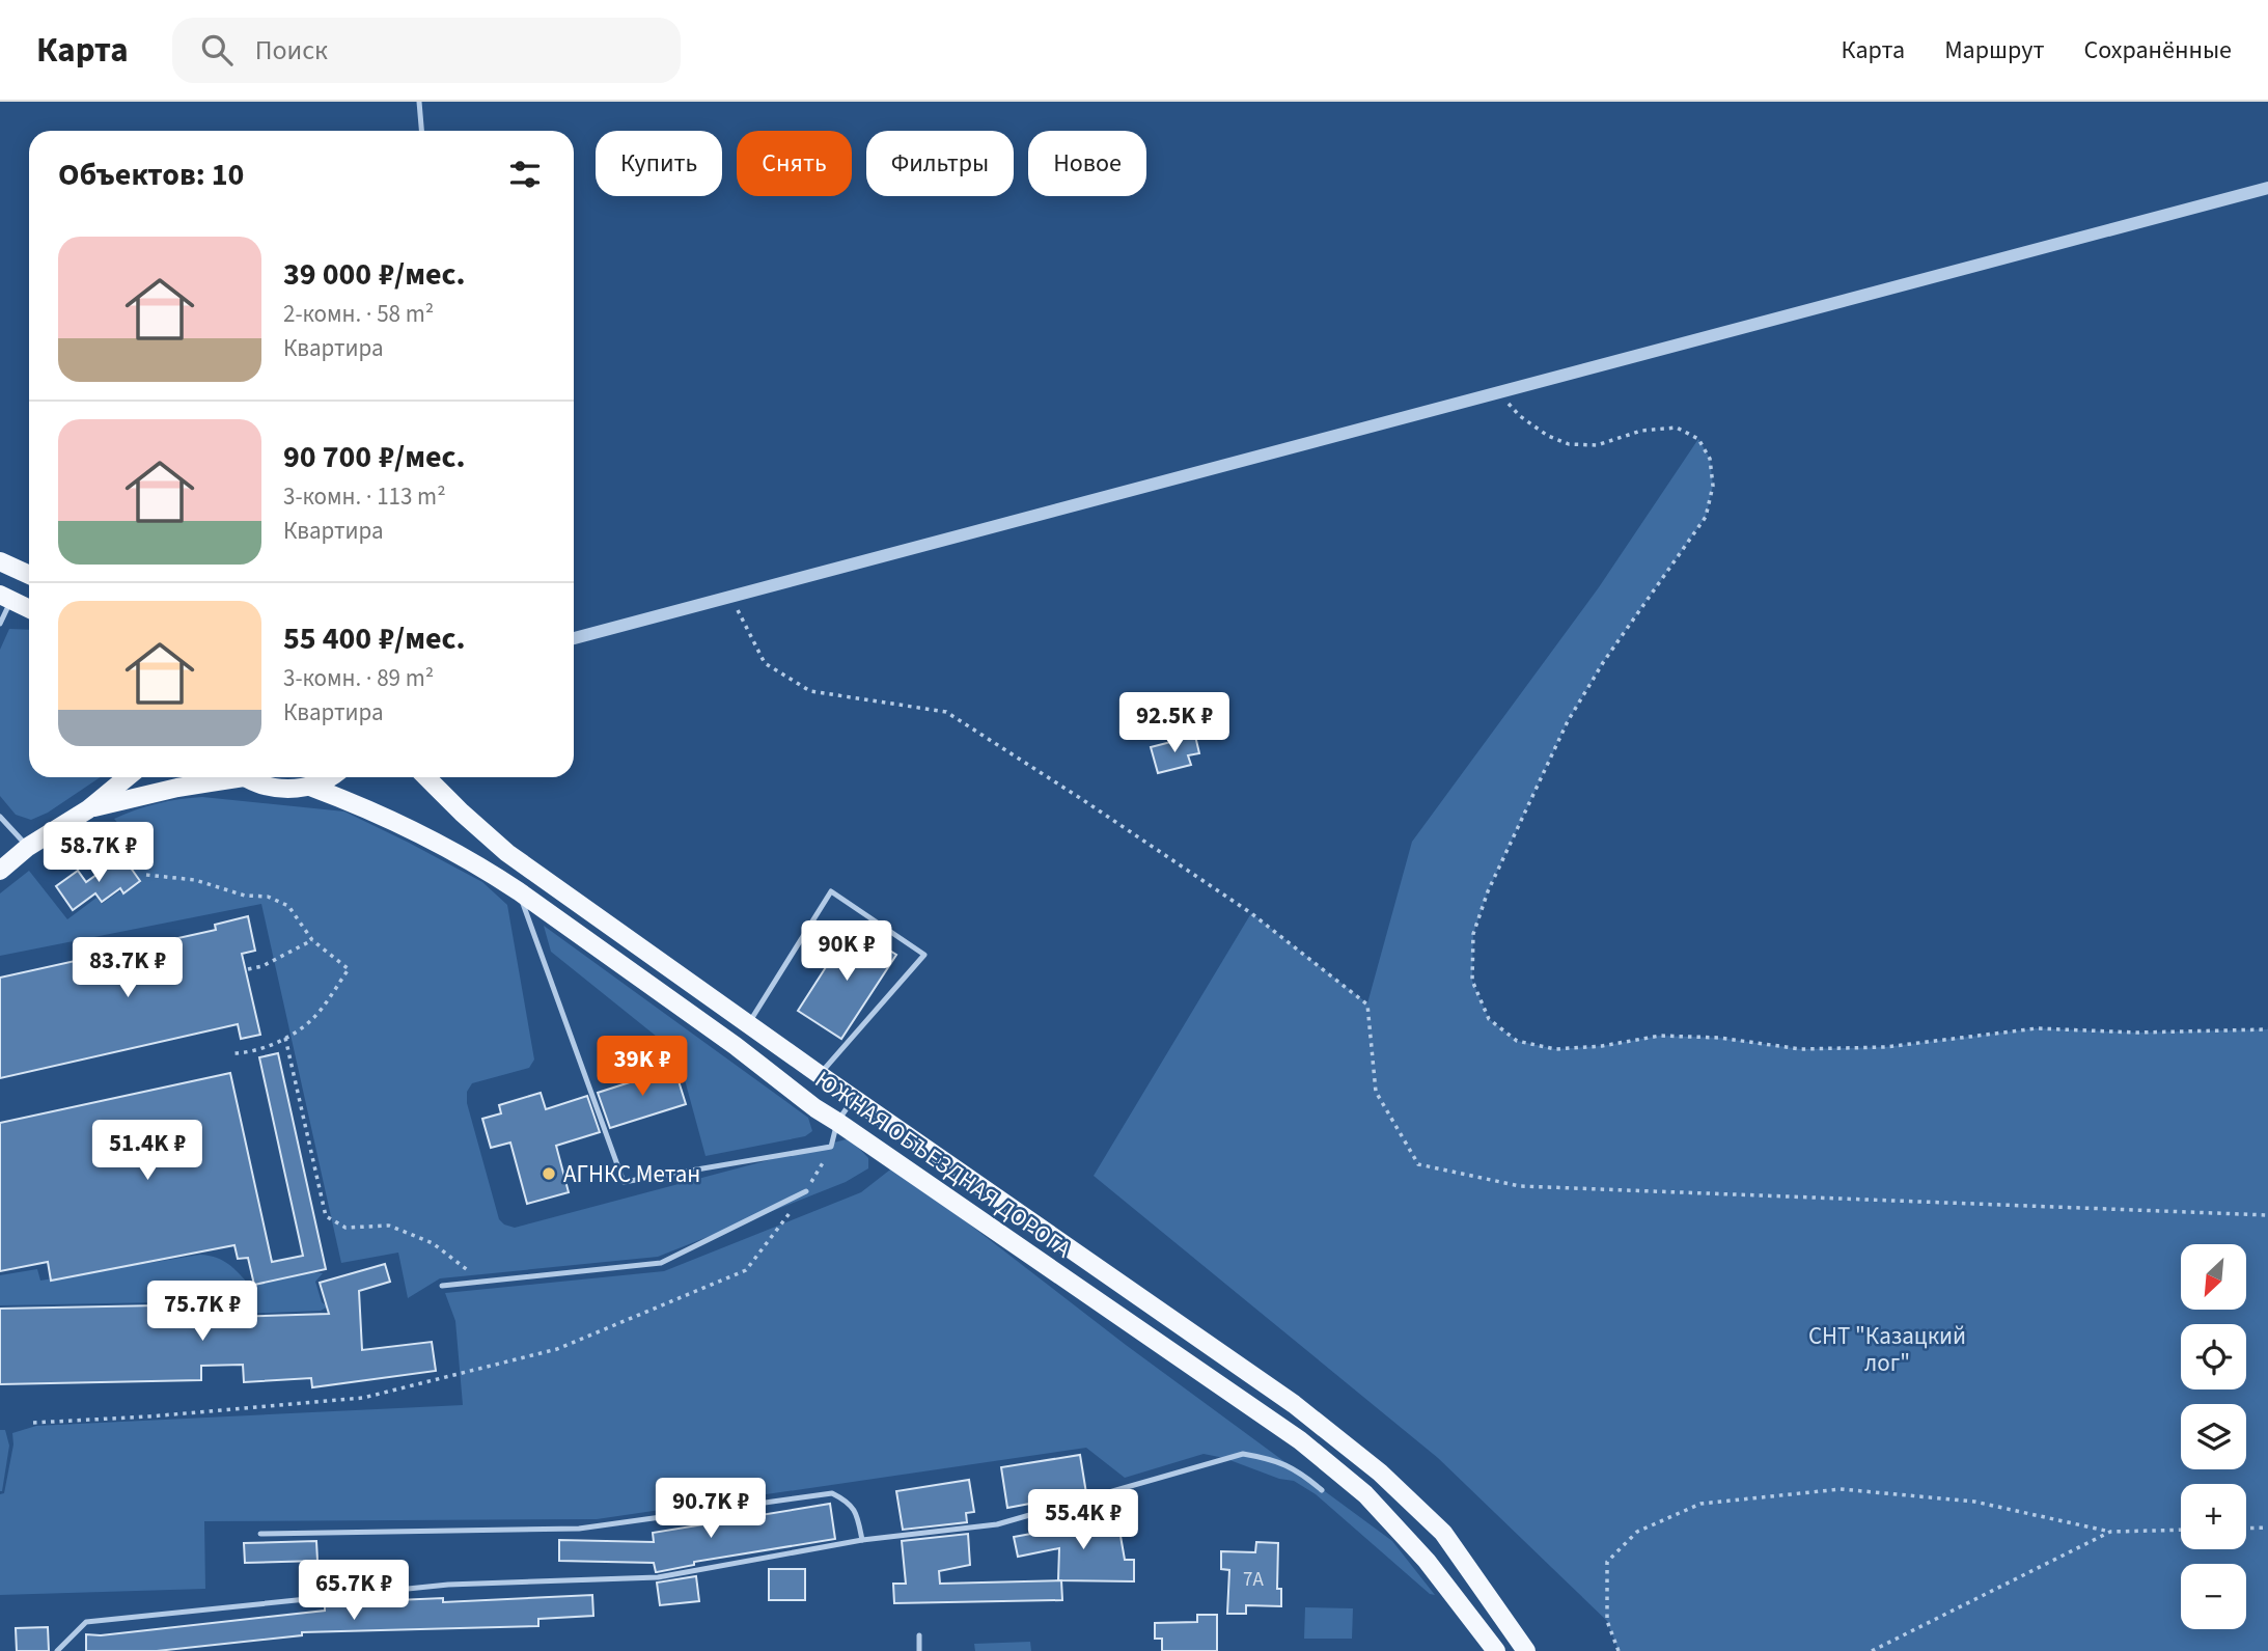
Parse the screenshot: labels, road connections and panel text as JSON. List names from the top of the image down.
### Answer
{
  "streets": {
    "main road": ["ЮЖНАЯ ОБЪЕЗДНАЯ ДОРОГА"]
  },
  "parks": ["СНТ \"Казацкий лог\""],
  "places": ["АГНКС Метан"],
  "house_numbers": ["7А"],
  "north": "bottom left",
  "page": {
    "header": "Карта",
    "search": "Поиск",
    "nav": ["Карта", "Маршрут", "Сохранённые"],
    "chip": [
      "Купить",
      "Снять",
      "Фильтры",
      "Новое"
    ],
    "heading": "Объектов: 10",
    "list": [
      {
        "name": "39 000 ₽/мес.",
        "note": "2-комн. · 58 m² · Квартира"
      },
      {
        "name": "90 700 ₽/мес.",
        "note": "3-комн. · 113 m² · Квартира"
      },
      {
        "name": "55 400 ₽/мес.",
        "note": "3-комн. · 89 m² · Квартира"
      }
    ],
    "price": [
      "92.5K ₽",
      "58.7K ₽",
      "90K ₽",
      "83.7K ₽",
      "39K ₽",
      "51.4K ₽",
      "75.7K ₽",
      "90.7K ₽",
      "55.4K ₽",
      "65.7K ₽"
    ],
    "map_buttons": ["+", "−"]
  }
}
